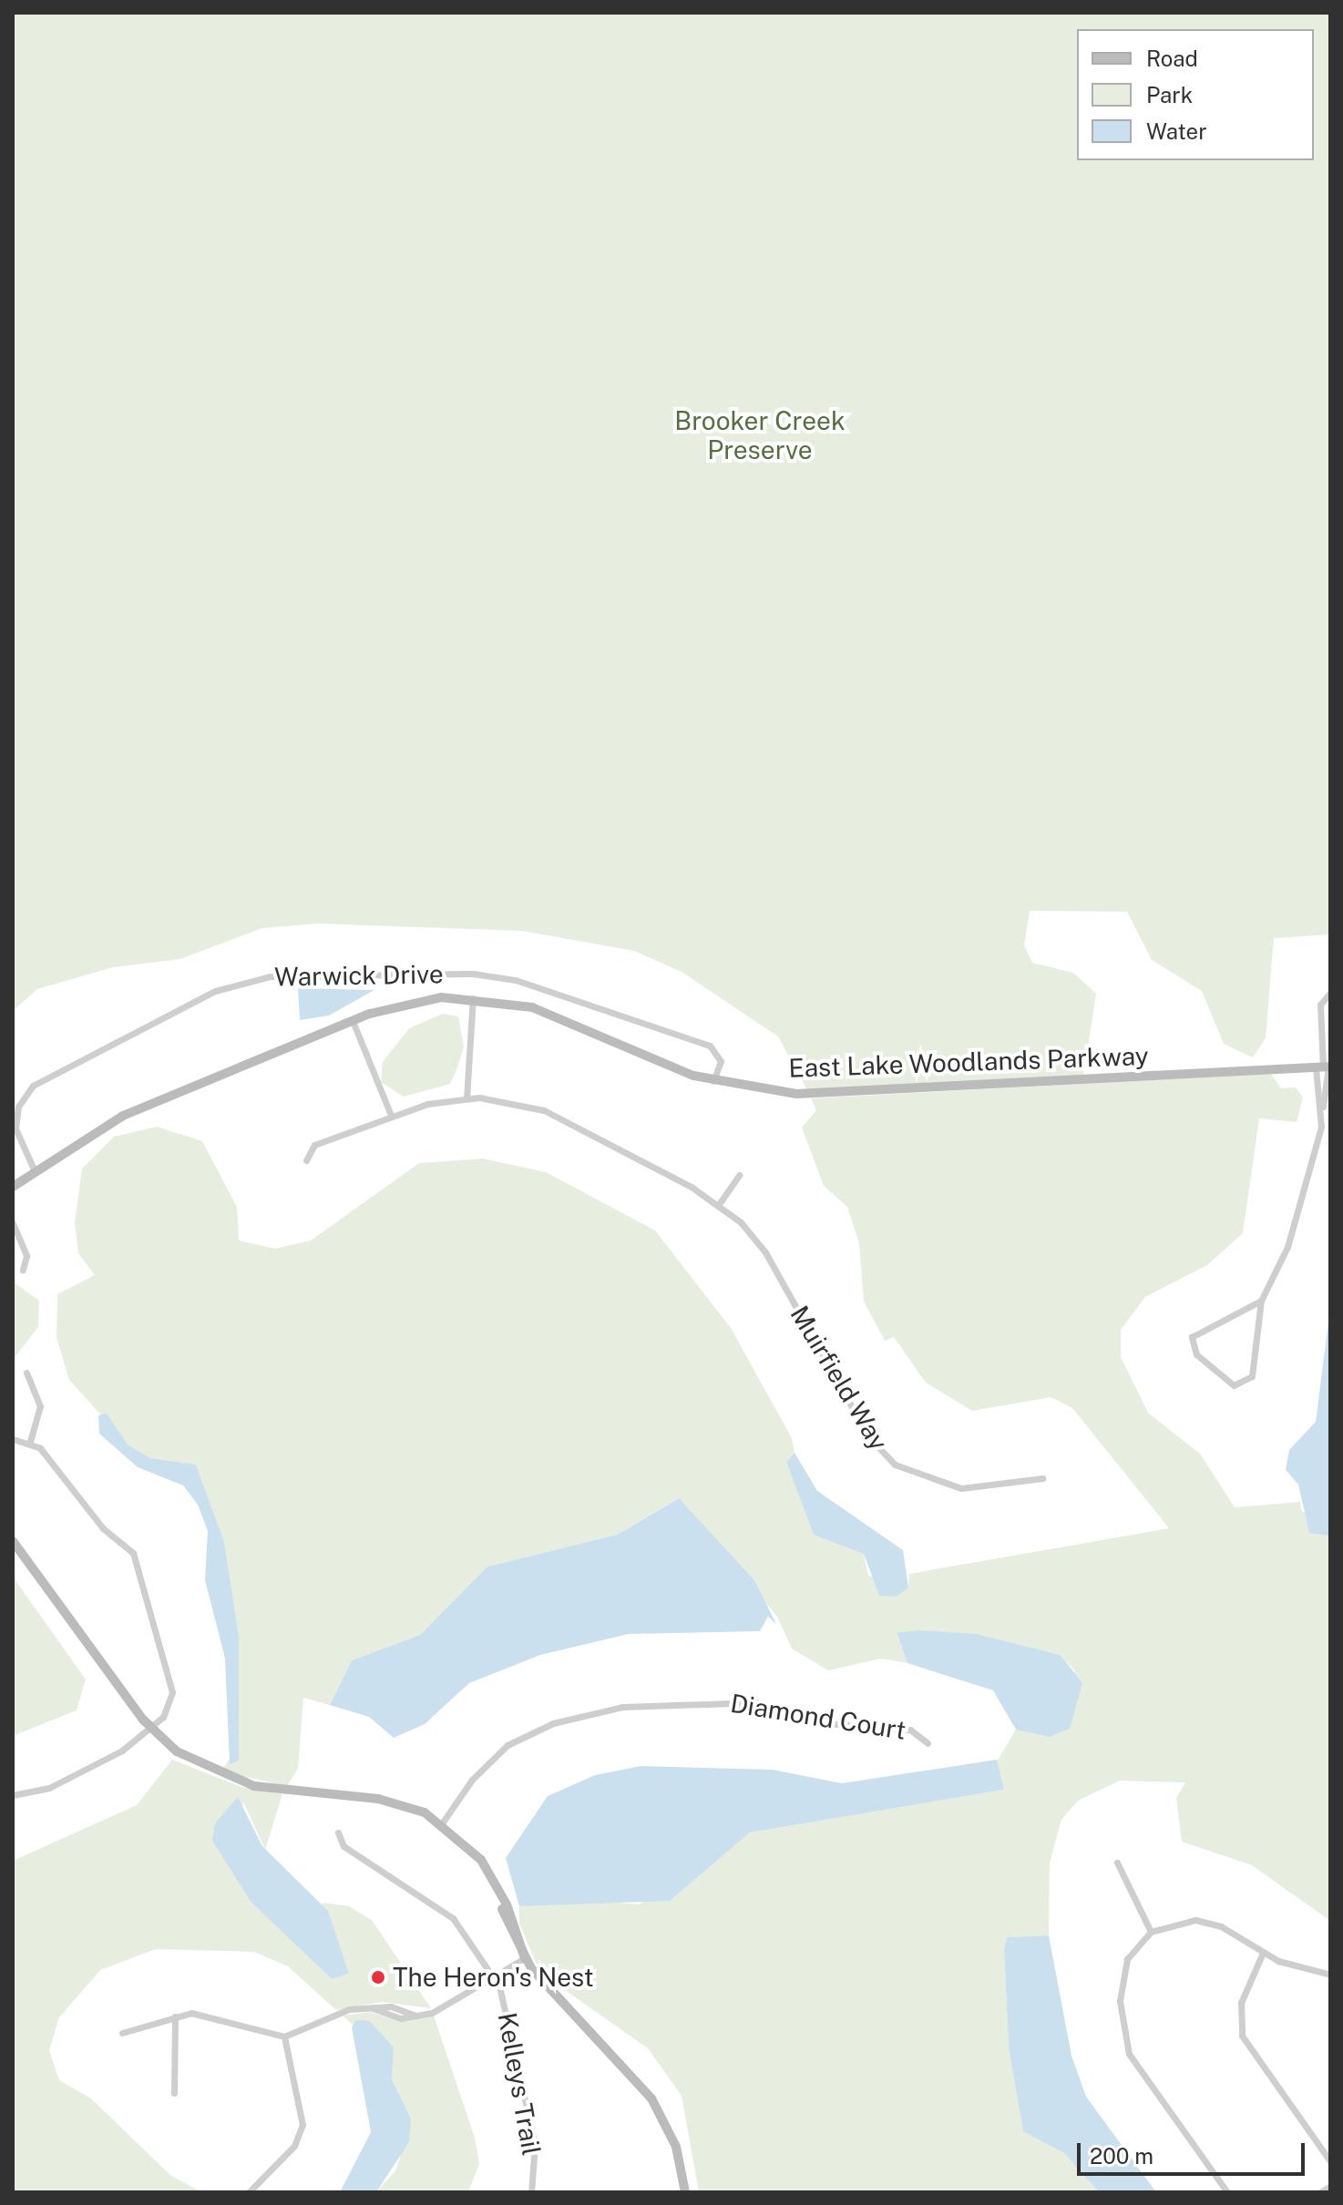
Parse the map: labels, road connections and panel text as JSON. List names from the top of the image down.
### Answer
{
  "streets": {
    "street": [
      "Warwick Drive",
      "East Lake Woodlands Parkway",
      "Muirfield Way",
      "Diamond Court",
      "Kelleys Trail"
    ]
  },
  "crossings": [
    ["Warwick Drive", "East Lake Woodlands Parkway"]
  ],
  "parks": ["Brooker Creek Preserve"],
  "places": ["The Heron's Nest"],
  "legend": ["Road", "Park", "Water"],
  "scale_bar": "200 m"
}
